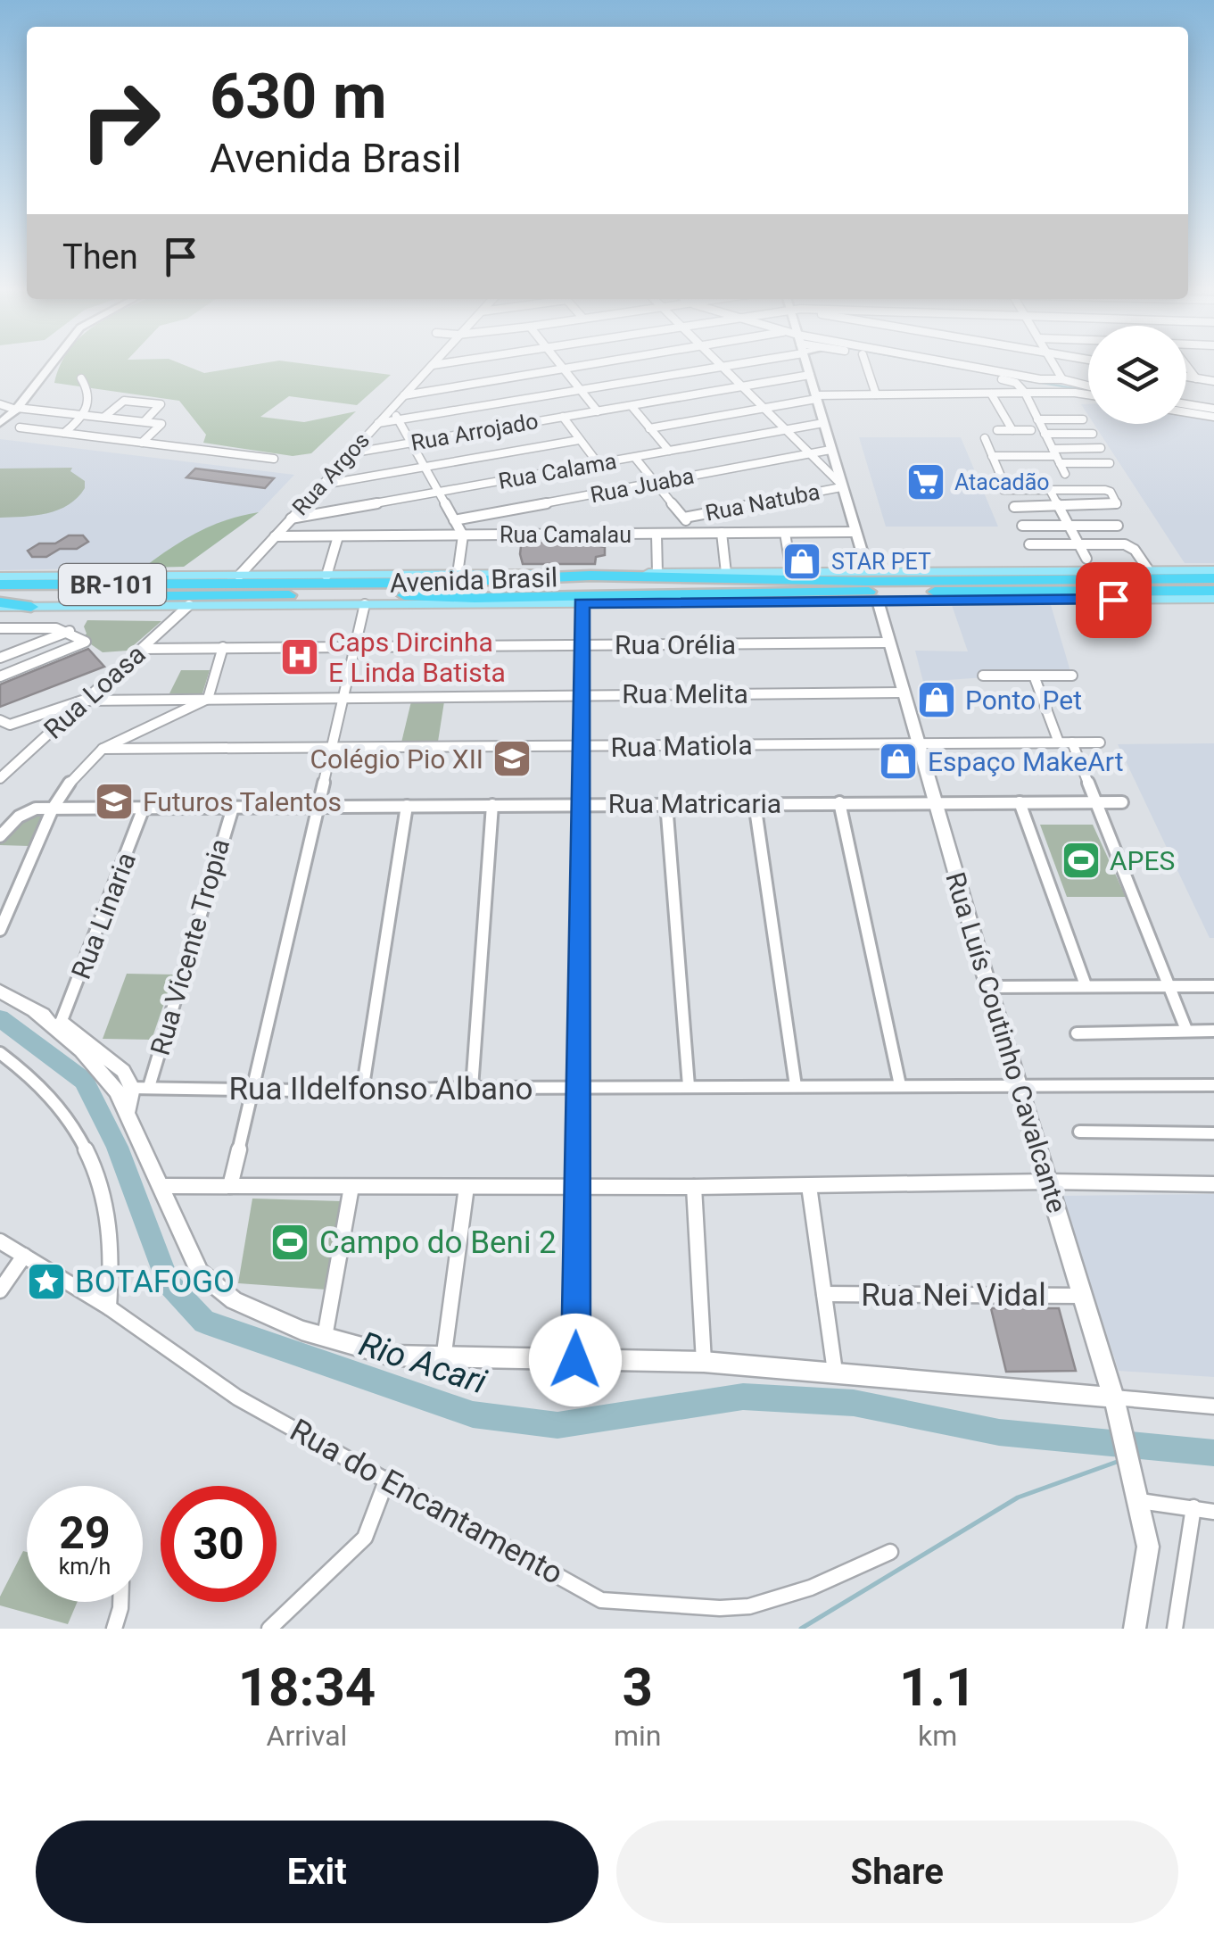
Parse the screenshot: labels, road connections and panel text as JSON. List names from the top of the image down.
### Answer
{
  "streets": {
    "highway": ["Avenida Brasil", "BR-101"],
    "main road": ["Rua Luís Coutinho Cavalcante"],
    "street": [
      "Rua Arrojado",
      "Rua Calama",
      "Rua Argos",
      "Rua Juaba",
      "Rua Natuba",
      "Rua Camalau",
      "Rua Orélia",
      "Rua Loasa",
      "Rua Melita",
      "Rua Matiola",
      "Rua Matricaria",
      "Rua Linaria",
      "Rua Vicente Tropia",
      "Rua Ildelfonso Albano",
      "Rua Nei Vidal",
      "Rua do Encantamento"
    ]
  },
  "crossings": [
    ["Rua Arrojado", "Rua Argos"],
    ["Rua Calama", "Rua Argos"],
    ["Rua Argos", "Rua Camalau"],
    ["Rua Argos", "Avenida Brasil"],
    ["Avenida Brasil", "Rua Loasa"],
    ["Avenida Brasil", "Rua Luís Coutinho Cavalcante"],
    ["Rua Orélia", "Rua Loasa"],
    ["Rua Orélia", "Rua Luís Coutinho Cavalcante"],
    ["Rua Melita", "Rua Matiola"],
    ["Rua Melita", "Rua Matricaria"],
    ["Rua Melita", "Rua Luís Coutinho Cavalcante"],
    ["Rua Matiola", "Rua Luís Coutinho Cavalcante"],
    ["Rua Matricaria", "Rua Linaria"],
    ["Rua Matricaria", "Rua Vicente Tropia"],
    ["Rua Matricaria", "Rua Luís Coutinho Cavalcante"],
    ["Rua Vicente Tropia", "Rua Ildelfonso Albano"],
    ["Rua Luís Coutinho Cavalcante", "Rua Ildelfonso Albano"],
    ["Rua Luís Coutinho Cavalcante", "Rua Nei Vidal"]
  ],
  "water": ["Rio Acari"],
  "places": {
    "supermarket": ["Atacadão"],
    "shop": ["STAR PET", "Ponto Pet", "Espaço MakeArt"],
    "hospital": ["Caps Dircinha E Linda Batista"],
    "school or university": ["Colégio Pio XII", "Futuros Talentos"],
    "sports": ["APES", "Campo do Beni 2"],
    "place": ["BOTAFOGO"]
  },
  "page": {
    "turn": ["630 m", "Avenida Brasil"],
    "then": "Then",
    "speed": "29 km/h",
    "limit": "30",
    "eta": [
      "18:34",
      "Arrival",
      "3",
      "min",
      "1.1",
      "km"
    ],
    "buttons": ["Exit", "Share"]
  }
}
